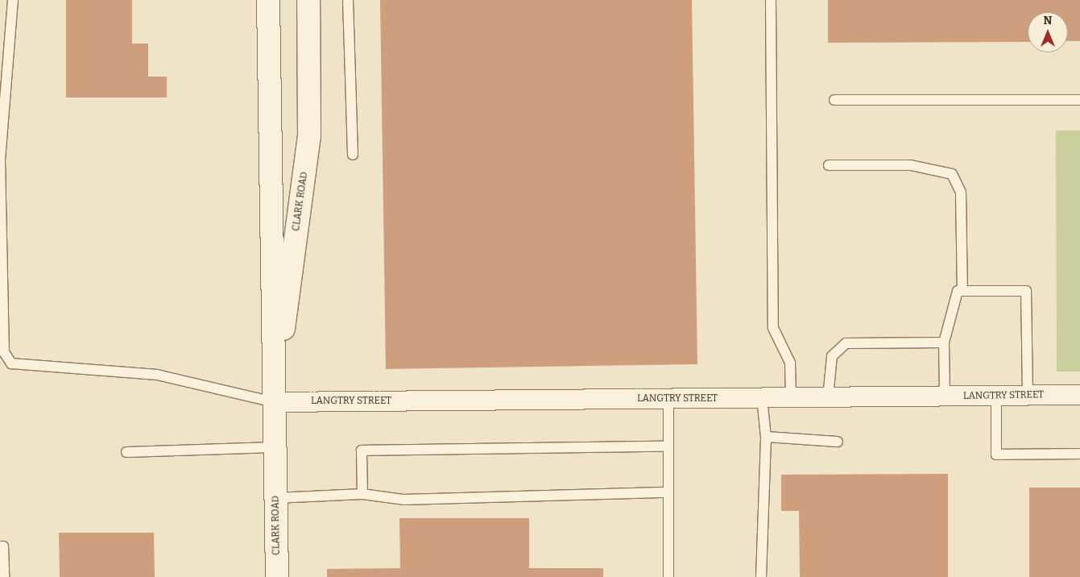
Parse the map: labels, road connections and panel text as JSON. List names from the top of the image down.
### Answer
{
  "streets": {
    "street": ["CLARK ROAD", "LANGTRY STREET"]
  },
  "crossings": [
    ["CLARK ROAD", "LANGTRY STREET"]
  ],
  "north": "top"
}
